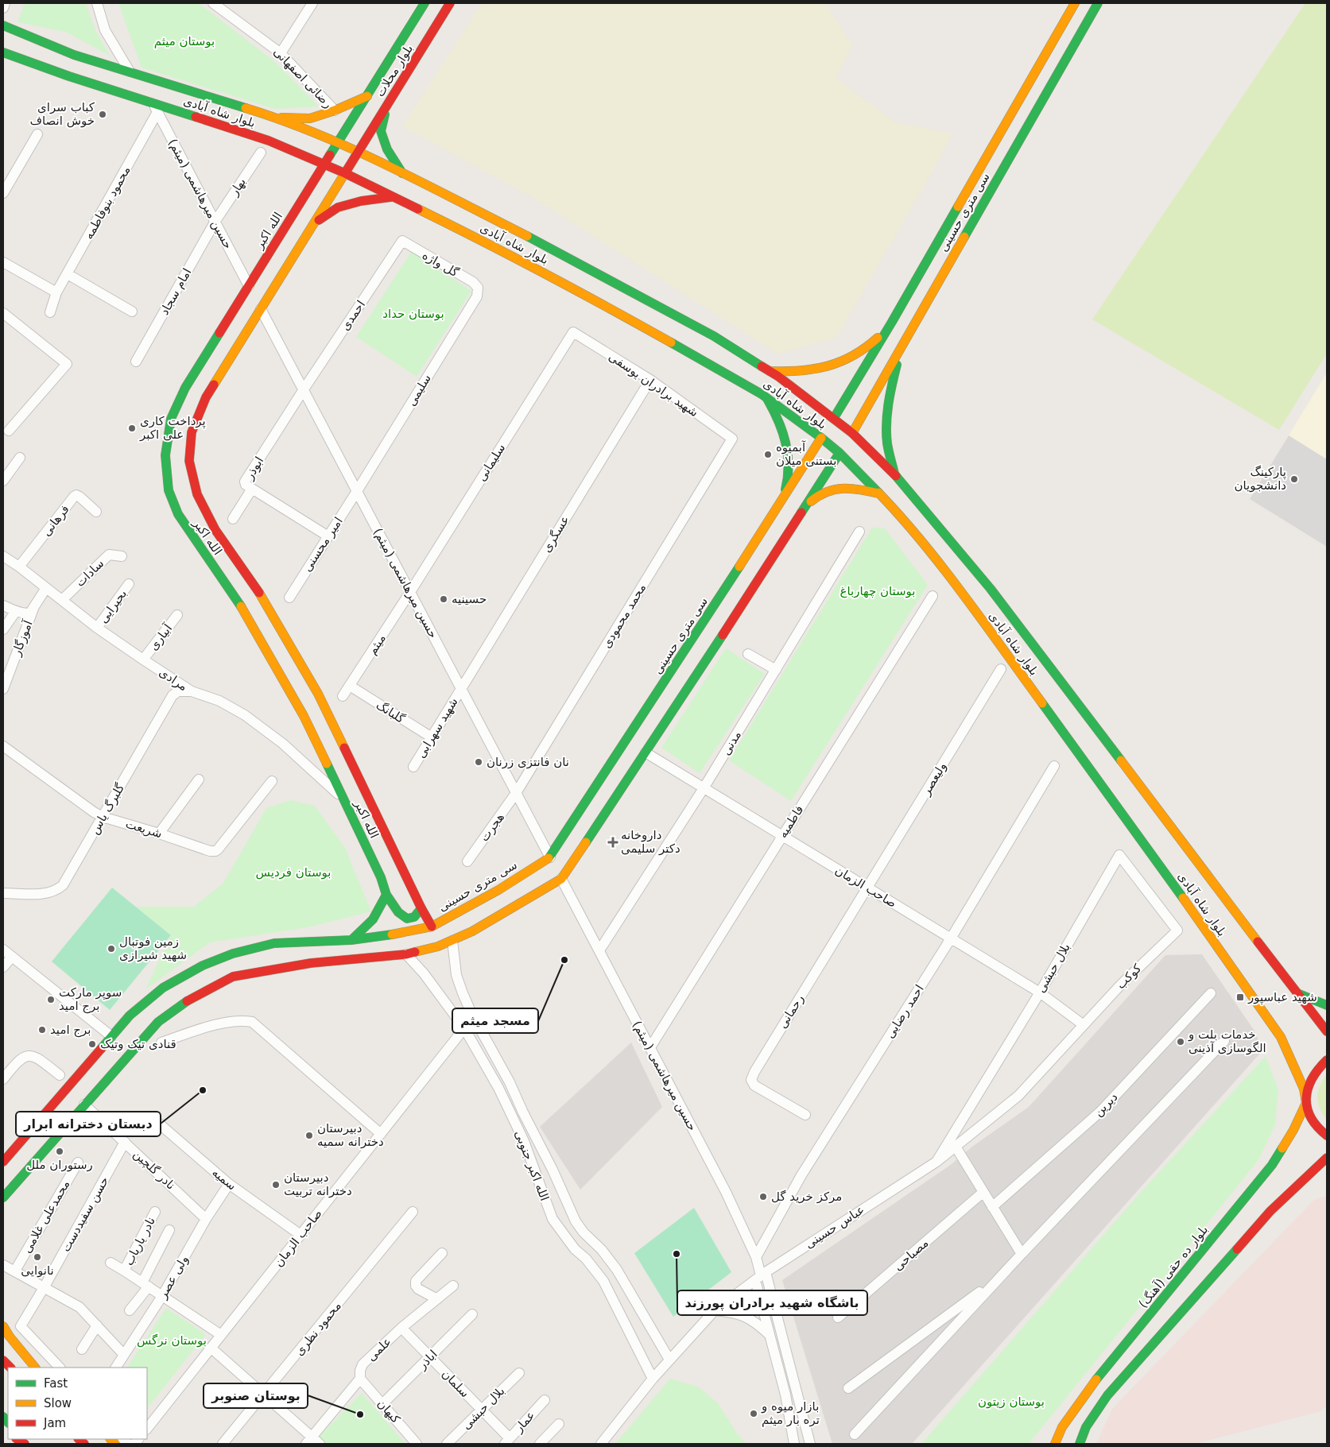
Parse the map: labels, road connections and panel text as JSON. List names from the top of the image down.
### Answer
{
  "streets": {
    "main road": [
      "بلوار محلات",
      "بلوار شاه آبادی",
      "سی متری حسینی",
      "الله اکبر",
      "بلوار ده حقی (آهنگ)"
    ],
    "street": [
      "رضائی اصفهانی",
      "بهار",
      "حسین میرهاشمی (میثم)",
      "محمود بنوفاطمه",
      "گل واژه",
      "امام سجاد",
      "احمدی",
      "شهید برادران یوسفی",
      "سلیمی",
      "سلیمانی",
      "ابوذر",
      "فرهانی",
      "عسگری",
      "امیر محسنی",
      "سادات",
      "بحیرایی",
      "محمد محمودی",
      "آبیاری",
      "آموزگار",
      "میثم",
      "مرادی",
      "گلبانگ",
      "شهید سهرابی",
      "مدنی",
      "ولیعصر",
      "گلبرگ یاس",
      "فاطمیه",
      "هجرت",
      "شریعت",
      "صاحب الزمان",
      "بلال حبشی",
      "کوکب",
      "رحمانی",
      "احمد رضایی",
      "دیرین",
      "الله اکبر جنوبی",
      "نادر گلچین",
      "سمیه",
      "حسن سفیددست",
      "محمدعلی غلامی",
      "عباس حسینی",
      "نادر یاریاب",
      "مصباحی",
      "ولی عصر",
      "محمود نظری",
      "علمی",
      "اباذر",
      "سلمان",
      "کیهان",
      "عمار"
    ]
  },
  "crossings": [
    ["بلوار محلات", "بلوار شاه آبادی"],
    ["بلوار محلات", "الله اکبر"],
    ["بلوار شاه آبادی", "حسین میرهاشمی (میثم)"],
    ["بلوار شاه آبادی", "سی متری حسینی"],
    ["بلوار شاه آبادی", "الله اکبر"],
    ["بلوار شاه آبادی", "بلوار ده حقی (آهنگ)"],
    ["بهار", "حسین میرهاشمی (میثم)"],
    ["بهار", "امام سجاد"],
    ["حسین میرهاشمی (میثم)", "محمود بنوفاطمه"],
    ["حسین میرهاشمی (میثم)", "سی متری حسینی"],
    ["حسین میرهاشمی (میثم)", "الله اکبر"],
    ["حسین میرهاشمی (میثم)", "امام سجاد"],
    ["حسین میرهاشمی (میثم)", "احمدی"],
    ["حسین میرهاشمی (میثم)", "سلیمی"],
    ["حسین میرهاشمی (میثم)", "سلیمانی"],
    ["حسین میرهاشمی (میثم)", "ابوذر"],
    ["حسین میرهاشمی (میثم)", "عسگری"],
    ["حسین میرهاشمی (میثم)", "امیر محسنی"],
    ["حسین میرهاشمی (میثم)", "محمد محمودی"],
    ["حسین میرهاشمی (میثم)", "میثم"],
    ["حسین میرهاشمی (میثم)", "شهید سهرابی"],
    ["حسین میرهاشمی (میثم)", "مدنی"],
    ["حسین میرهاشمی (میثم)", "فاطمیه"],
    ["حسین میرهاشمی (میثم)", "هجرت"],
    ["حسین میرهاشمی (میثم)", "احمد رضایی"],
    ["حسین میرهاشمی (میثم)", "عباس حسینی"],
    ["سی متری حسینی", "الله اکبر"],
    ["الله اکبر", "مرادی"],
    ["گل واژه", "احمدی"],
    ["گل واژه", "سلیمی"],
    ["احمدی", "ابوذر"],
    ["شهید برادران یوسفی", "سلیمانی"],
    ["شهید برادران یوسفی", "عسگری"],
    ["شهید برادران یوسفی", "محمد محمودی"],
    ["سلیمی", "امیر محسنی"],
    ["سلیمانی", "میثم"],
    ["ابوذر", "امیر محسنی"],
    ["فرهانی", "مرادی"],
    ["عسگری", "شهید سهرابی"],
    ["سادات", "مرادی"],
    ["بحیرایی", "مرادی"],
    ["محمد محمودی", "هجرت"],
    ["آبیاری", "مرادی"],
    ["آموزگار", "مرادی"],
    ["میثم", "گلبانگ"],
    ["مرادی", "گلبرگ یاس"],
    ["گلبانگ", "شهید سهرابی"],
    ["مدنی", "صاحب الزمان"],
    ["ولیعصر", "صاحب الزمان"],
    ["ولیعصر", "رحمانی"],
    ["گلبرگ یاس", "شریعت"],
    ["فاطمیه", "صاحب الزمان"],
    ["صاحب الزمان", "بلال حبشی"],
    ["صاحب الزمان", "کوکب"],
    ["صاحب الزمان", "رحمانی"],
    ["صاحب الزمان", "احمد رضایی"],
    ["صاحب الزمان", "الله اکبر جنوبی"],
    ["صاحب الزمان", "سمیه"],
    ["صاحب الزمان", "عباس حسینی"],
    ["بلال حبشی", "کوکب"],
    ["بلال حبشی", "عباس حسینی"],
    ["بلال حبشی", "سلمان"],
    ["کوکب", "عباس حسینی"],
    ["الله اکبر جنوبی", "عباس حسینی"],
    ["نادر گلچین", "حسن سفیددست"],
    ["نادر گلچین", "ولی عصر"],
    ["سمیه", "ولی عصر"],
    ["علمی", "سلمان"],
    ["علمی", "کیهان"],
    ["اباذر", "سلمان"],
    ["اباذر", "کیهان"],
    ["سلمان", "عمار"]
  ],
  "parks": [
    "بوستان میثم",
    "بوستان حداد",
    "بوستان چهارباغ",
    "بوستان فردیس",
    "بوستان نرگس",
    "بوستان زیتون"
  ],
  "places": {
    "other": [
      "کباب سرای خوش انصاف",
      "پرداخت کاری علی اکبر",
      "آبمیوه بستنی میلان",
      "پارکینگ دانشجویان",
      "حسینیه",
      "نان فانتزی زرنان",
      "زمین فوتبال شهید شیرازی",
      "مسجد میثم",
      "سوپر مارکت برج امید",
      "برج امید",
      "خدمات پلت و الگوسازی آذینی",
      "قنادی تیک وتیک",
      "دبستان دخترانه ابرار",
      "دبیرستان دخترانه سمیه",
      "رستوران ملل",
      "دبیرستان دخترانه تربیت",
      "مرکز خرید گل",
      "باشگاه شهید برادران پورزند",
      "نانوایی",
      "بازار میوه و تره بار میثم",
      "بوستان صنوبر"
    ],
    "health": ["داروخانه دکتر سلیمی"],
    "transit": ["شهید عباسپور"]
  },
  "legend": ["Fast", "Slow", "Jam"]
}
